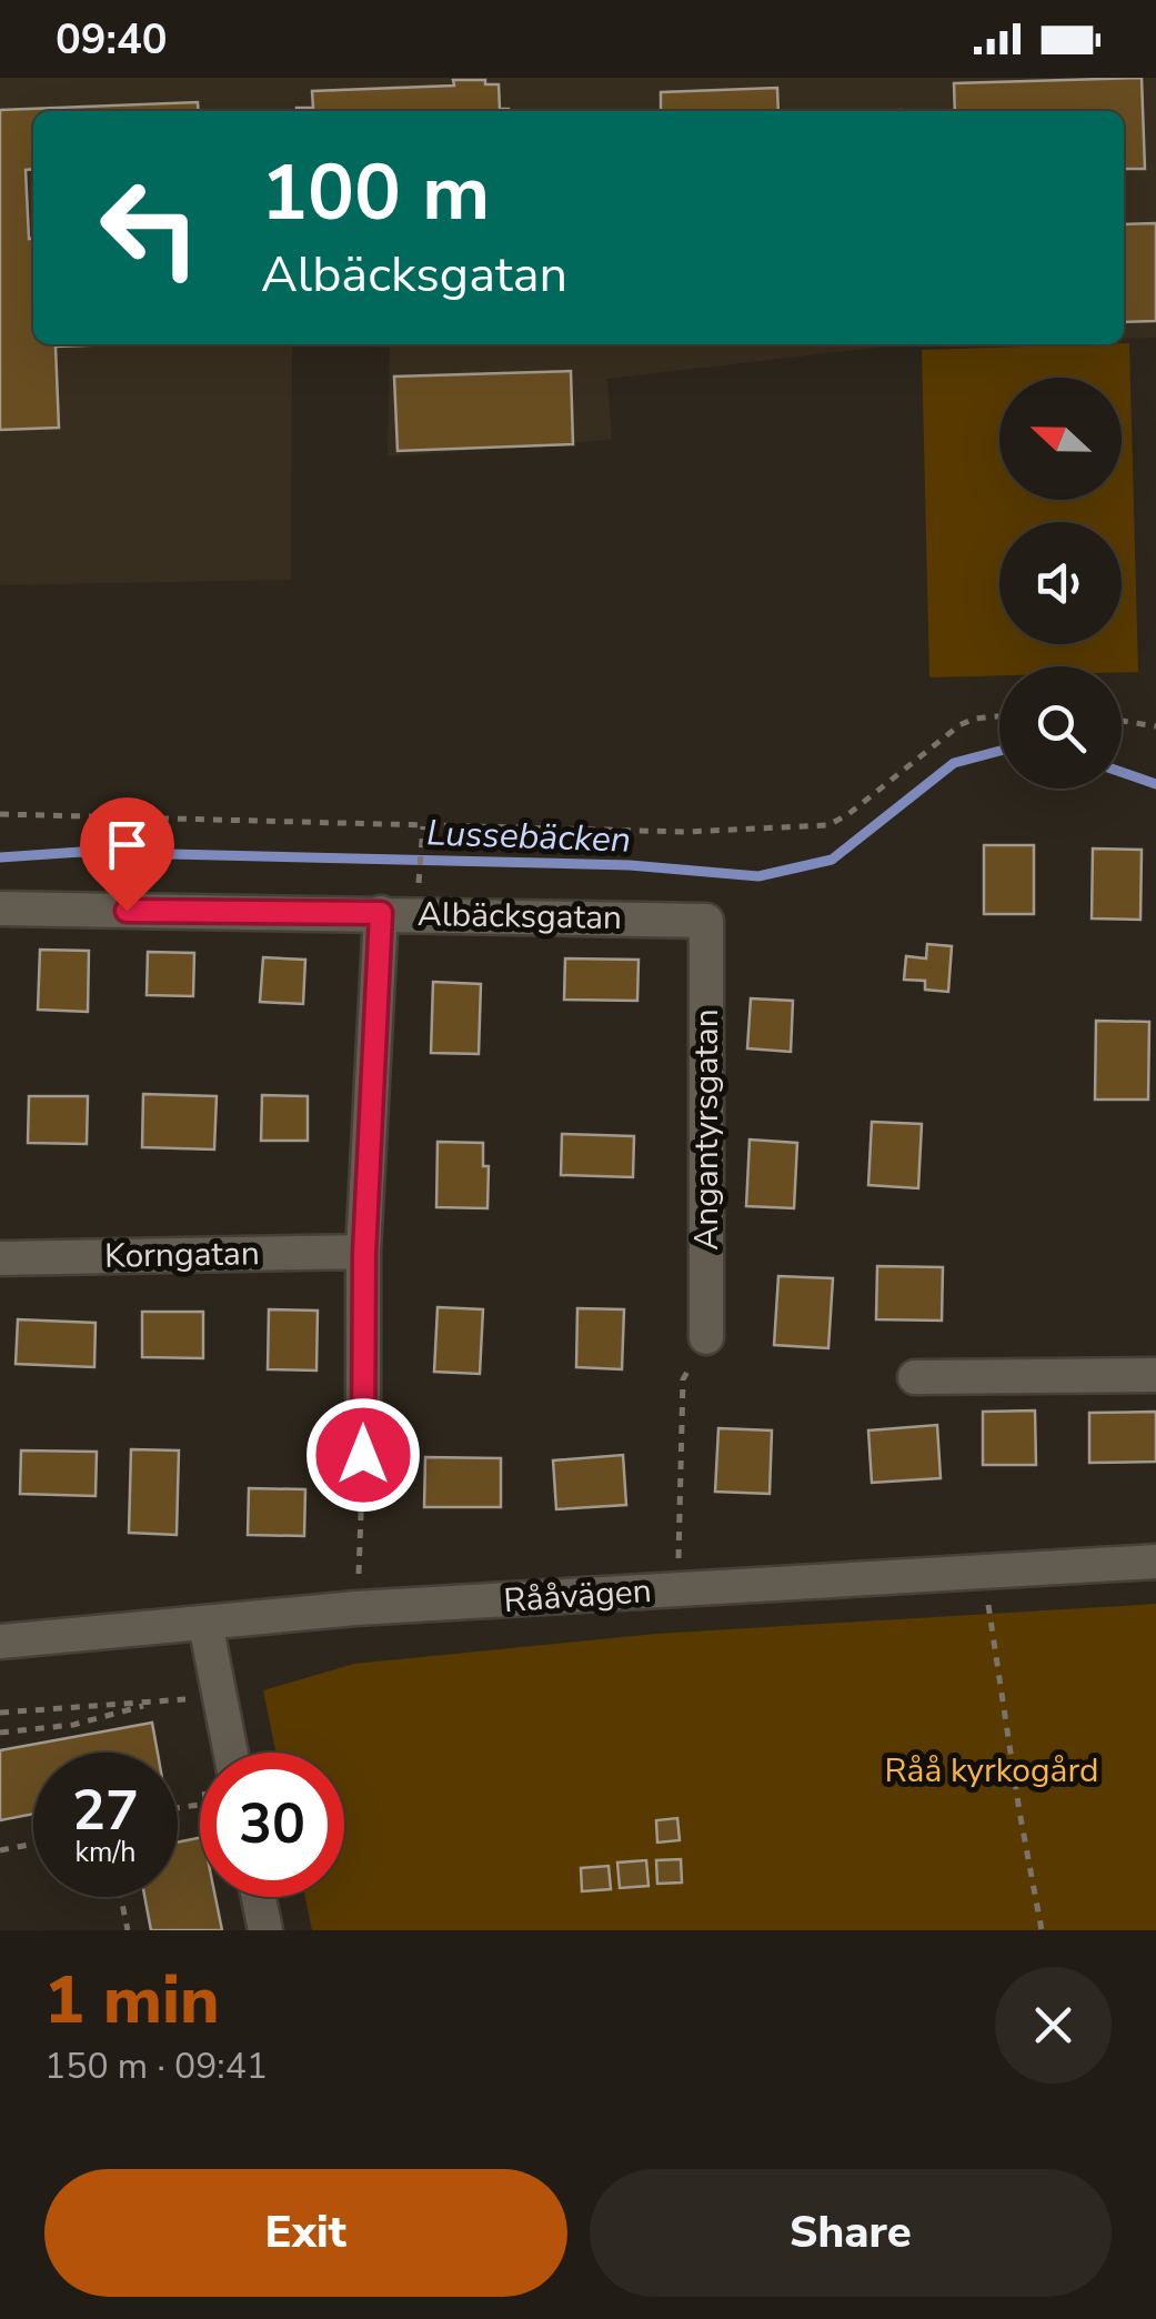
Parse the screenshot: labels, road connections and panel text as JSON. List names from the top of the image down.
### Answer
{
  "streets": {
    "street": [
      "Albäcksgatan",
      "Angantyrsgatan",
      "Korngatan",
      "Rååvägen"
    ]
  },
  "crossings": [
    ["Albäcksgatan", "Angantyrsgatan"]
  ],
  "water": ["Lussebäcken"],
  "parks": ["Råå kyrkogård"],
  "north": "left",
  "page": {
    "status": "09:40",
    "turn": ["100 m", "Albäcksgatan"],
    "speed": "27 km/h",
    "limit": "30",
    "heading": ["1 min", "150 m · 09:41"],
    "buttons": ["Exit", "Share"]
  }
}
